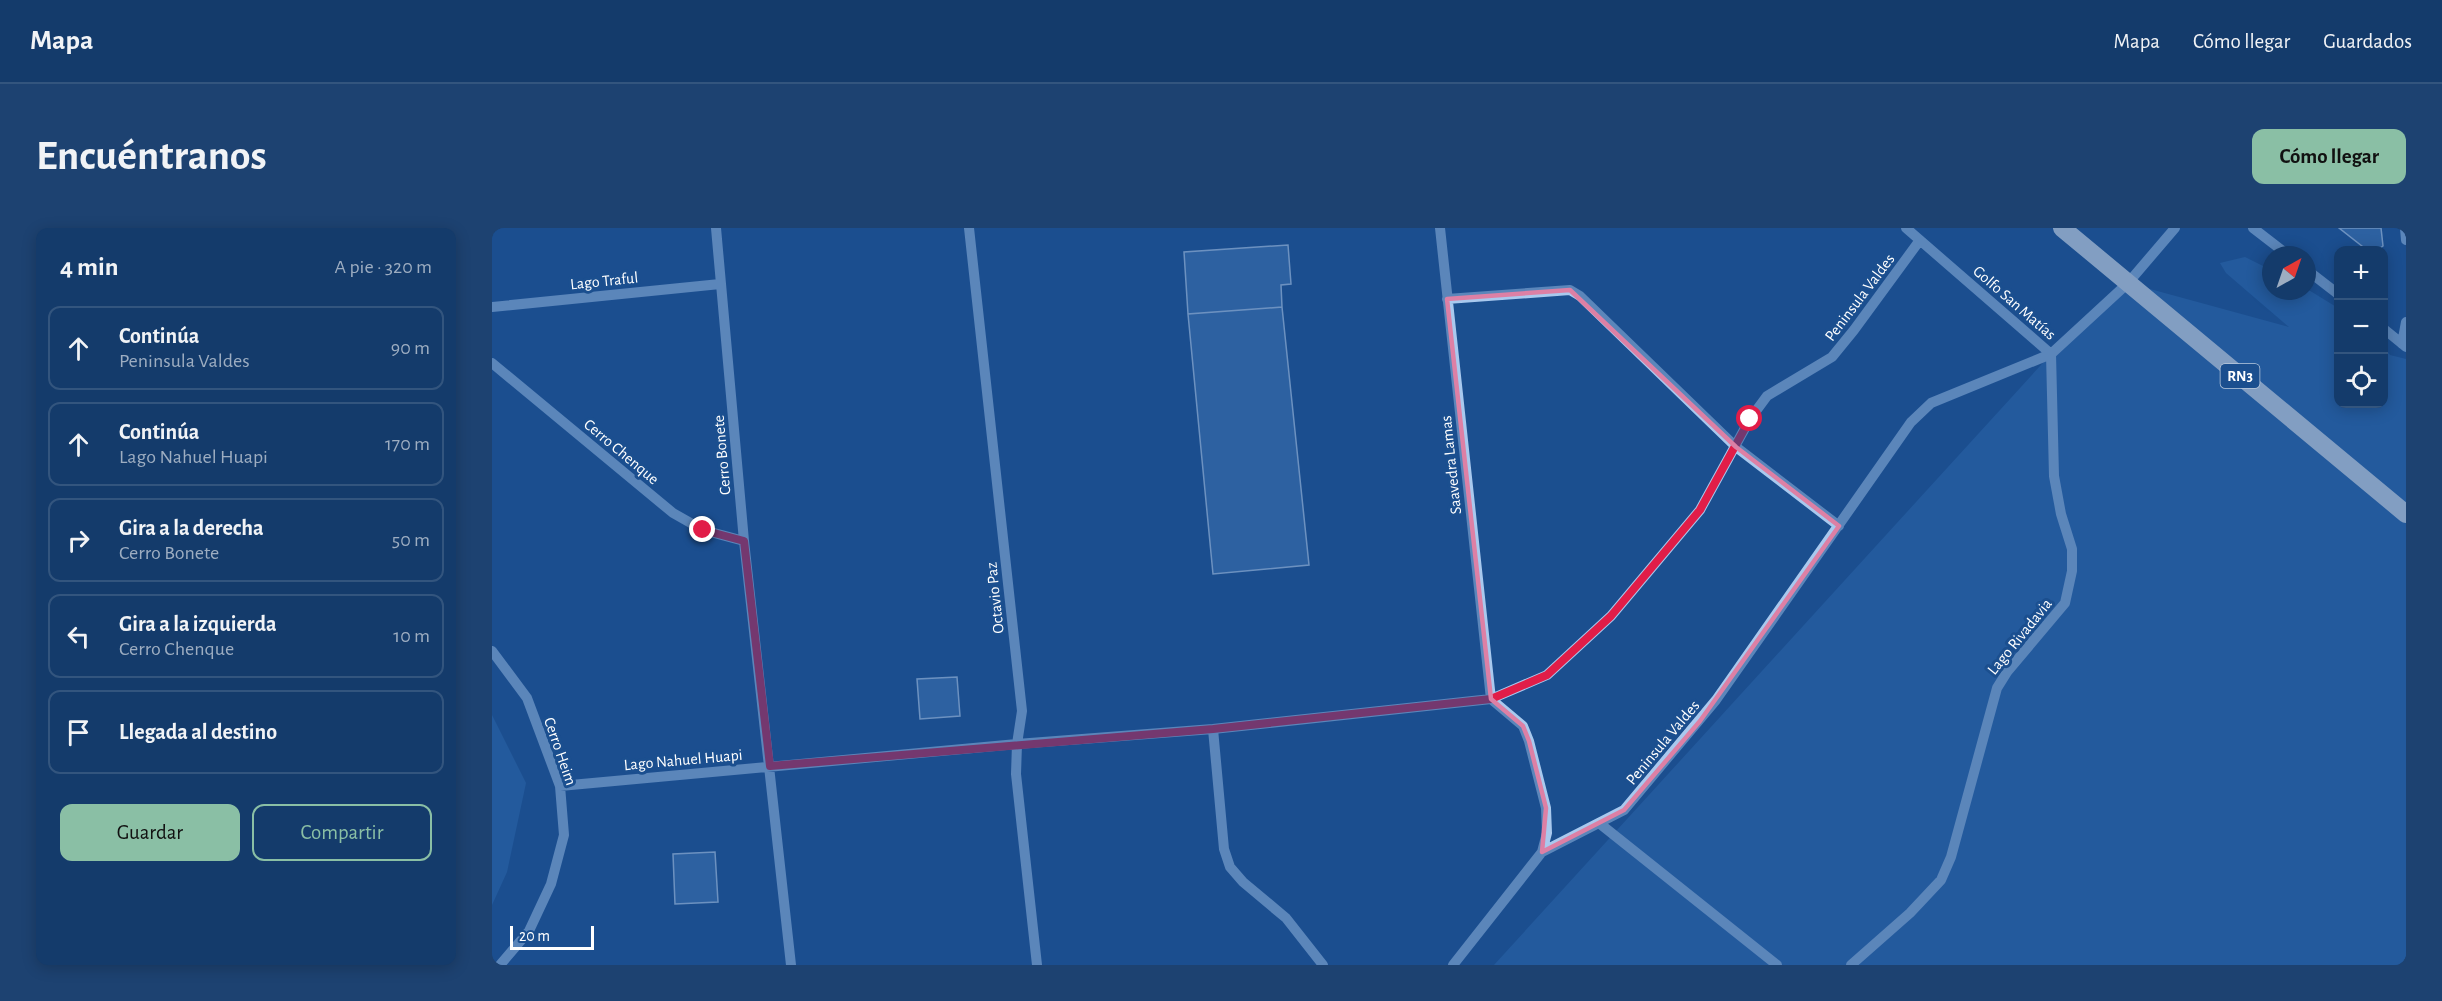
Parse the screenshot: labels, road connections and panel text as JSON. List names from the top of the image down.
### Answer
{
  "streets": {
    "highway": ["RN3"],
    "street": [
      "Lago Traful",
      "Peninsula Valdes",
      "Golfo San Matías",
      "Cerro Chenque",
      "Cerro Bonete",
      "Saavedra Lamas",
      "Octavio Paz",
      "Lago Rivadavia",
      "Cerro Heim",
      "Lago Nahuel Huapi"
    ]
  },
  "crossings": [
    ["Lago Traful", "Cerro Bonete"],
    ["Peninsula Valdes", "Golfo San Matías"],
    ["Peninsula Valdes", "Saavedra Lamas"],
    ["Peninsula Valdes", "Lago Rivadavia"],
    ["Peninsula Valdes", "Lago Nahuel Huapi"],
    ["Golfo San Matías", "RN3"],
    ["Golfo San Matías", "Lago Rivadavia"],
    ["Cerro Chenque", "Cerro Bonete"],
    ["Cerro Bonete", "Lago Nahuel Huapi"],
    ["Saavedra Lamas", "Lago Nahuel Huapi"],
    ["Octavio Paz", "Lago Nahuel Huapi"],
    ["Cerro Heim", "Lago Nahuel Huapi"]
  ],
  "scale_bar": "20 m",
  "north": "top right",
  "page": {
    "header": "Mapa",
    "nav": ["Mapa", "Cómo llegar", "Guardados"],
    "buttons": [
      "Cómo llegar",
      ["Guardar", "Compartir"]
    ],
    "title": "Encuéntranos",
    "heading": ["4 min", "A pie · 320 m"],
    "map_buttons": ["+", "−"],
    "list": [
      ["Continúa", "Peninsula Valdes", "90 m"],
      ["Continúa", "Lago Nahuel Huapi", "170 m"],
      ["Gira a la derecha", "Cerro Bonete", "50 m"],
      ["Gira a la izquierda", "Cerro Chenque", "10 m"],
      "Llegada al destino"
    ],
    "scale": "20 m"
  }
}
